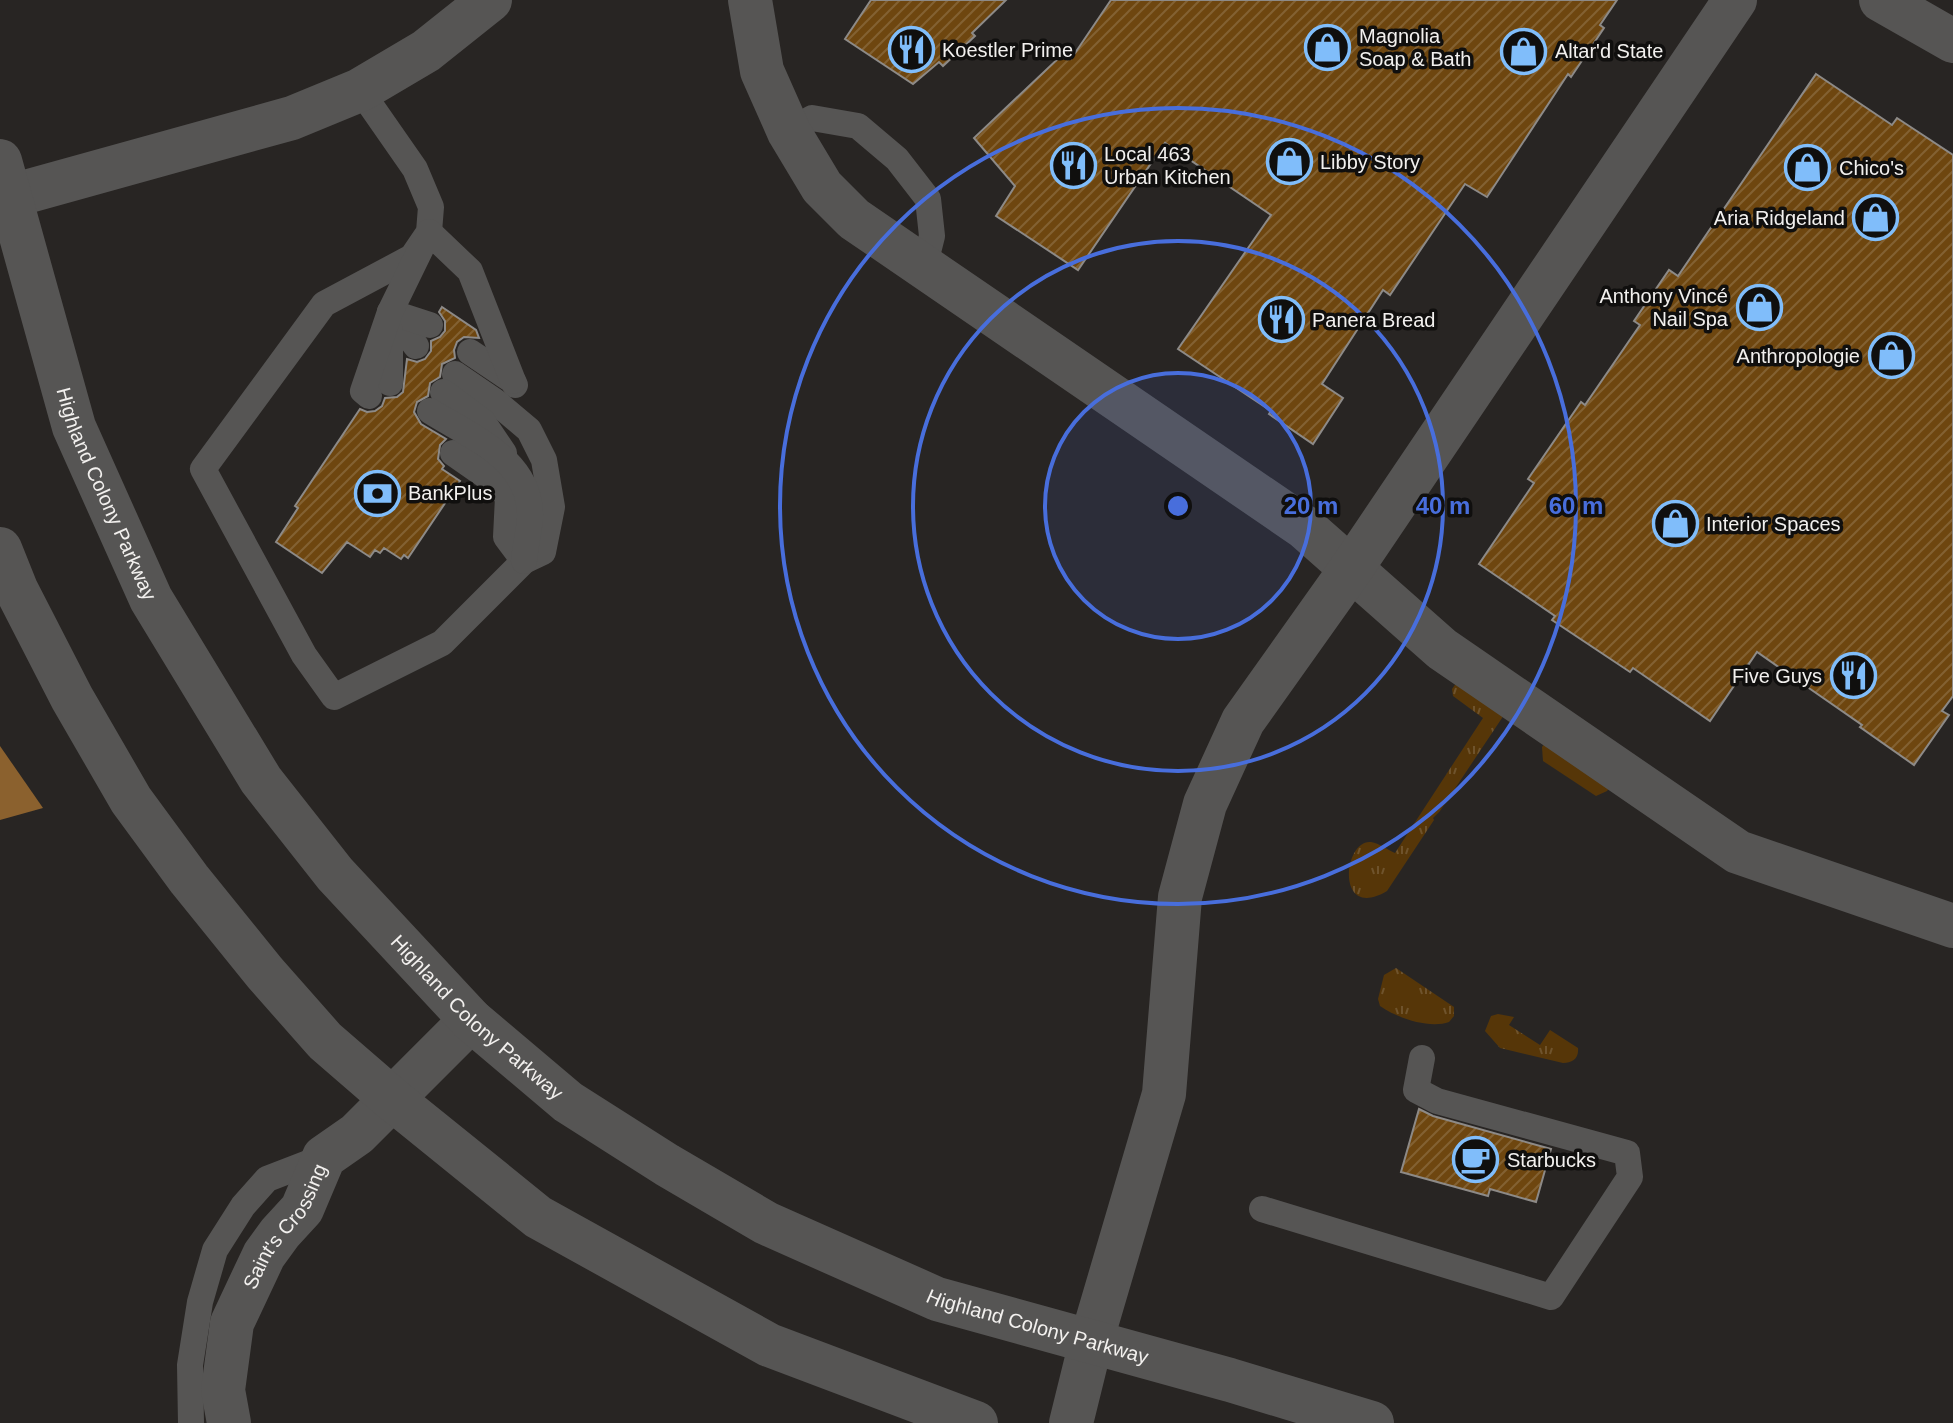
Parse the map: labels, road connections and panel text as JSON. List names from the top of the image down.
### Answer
{
  "streets": {
    "street": ["Highland Colony Parkway", "Saint's Crossing"]
  },
  "places": {
    "shop": [
      "Magnolia Soap & Bath",
      "Altar'd State",
      "Libby Story",
      "Chico's",
      "Aria Ridgeland",
      "Anthony Vincé Nail Spa",
      "Anthropologie",
      "Interior Spaces"
    ],
    "restaurant": [
      "Koestler Prime",
      "Local 463 Urban Kitchen",
      "Panera Bread",
      "Five Guys"
    ],
    "bank": ["BankPlus"],
    "cafe": ["Starbucks"]
  },
  "rings": ["20 m", "40 m", "60 m"]
}
